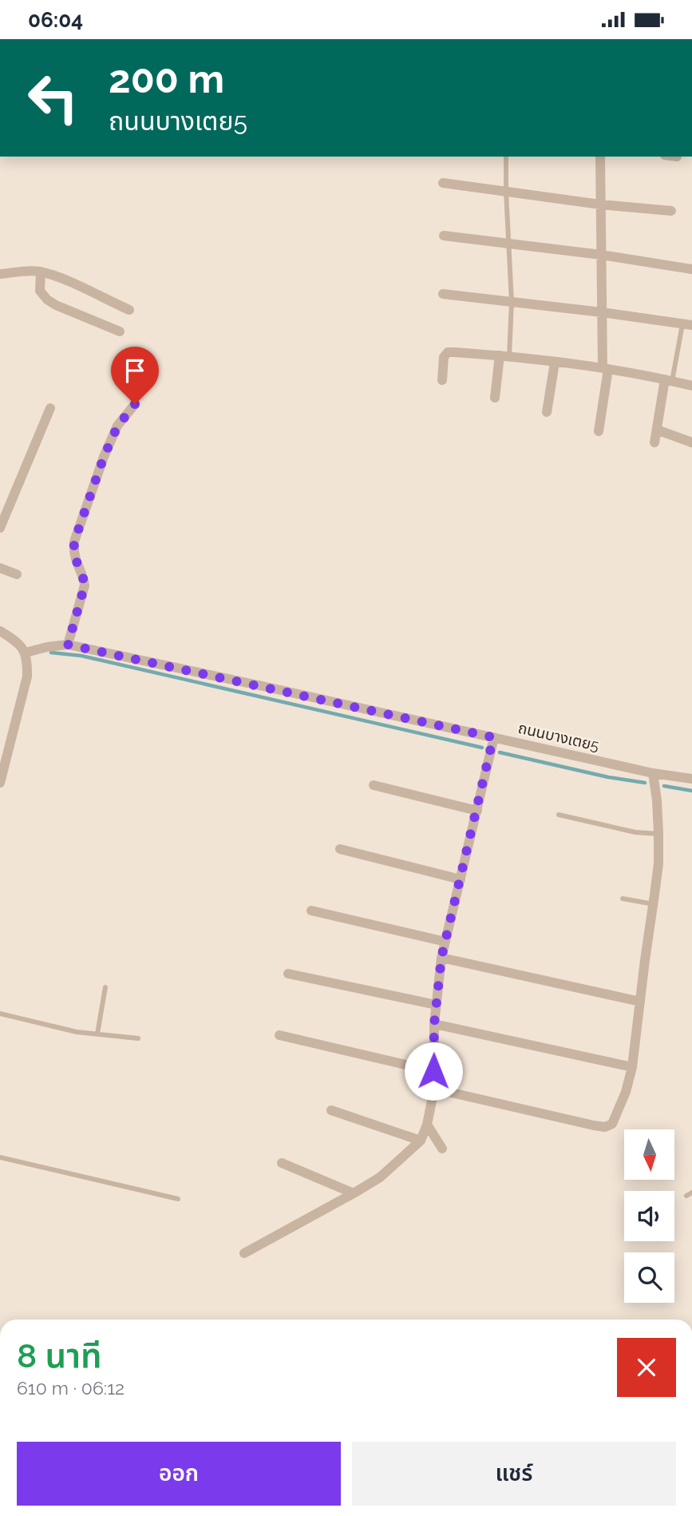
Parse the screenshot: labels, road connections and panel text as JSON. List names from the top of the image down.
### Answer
{
  "streets": {
    "street": ["ถนนบางเตย5"]
  },
  "north": "bottom",
  "page": {
    "status": "06:04",
    "turn": ["200 m", "ถนนบางเตย5"],
    "heading": ["8 นาที", "610 m · 06:12"],
    "buttons": ["ออก", "แชร์"]
  }
}
